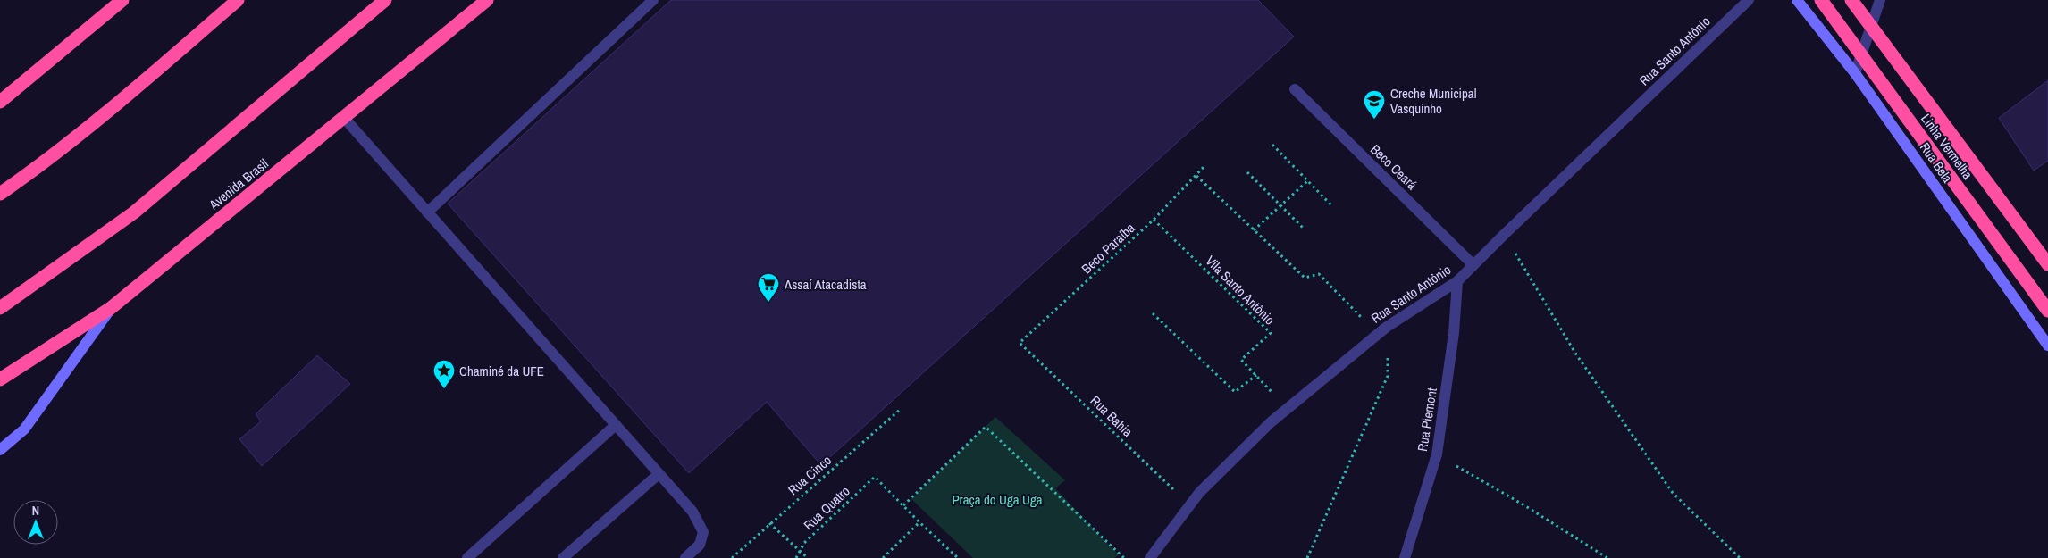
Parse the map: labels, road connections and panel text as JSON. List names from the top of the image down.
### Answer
{
  "streets": {
    "highway": ["Linha Vermelha", "Avenida Brasil"],
    "street": [
      "Rua Santo Antônio",
      "Rua Bela",
      "Beco Ceará",
      "Rua Piemont"
    ],
    "path": [
      "Beco Paraíba",
      "Vila Santo Antônio",
      "Rua Bahia",
      "Rua Cinco",
      "Rua Quatro"
    ]
  },
  "crossings": [
    ["Rua Santo Antônio", "Beco Ceará"],
    ["Rua Santo Antônio", "Rua Bahia"],
    ["Rua Santo Antônio", "Rua Piemont"],
    ["Beco Paraíba", "Vila Santo Antônio"],
    ["Beco Paraíba", "Rua Bahia"]
  ],
  "parks": ["Praça do Uga Uga"],
  "places": {
    "school or university": ["Creche Municipal Vasquinho"],
    "supermarket": ["Assaí Atacadista"],
    "place": ["Chaminé da UFE"]
  },
  "north": "top"
}
